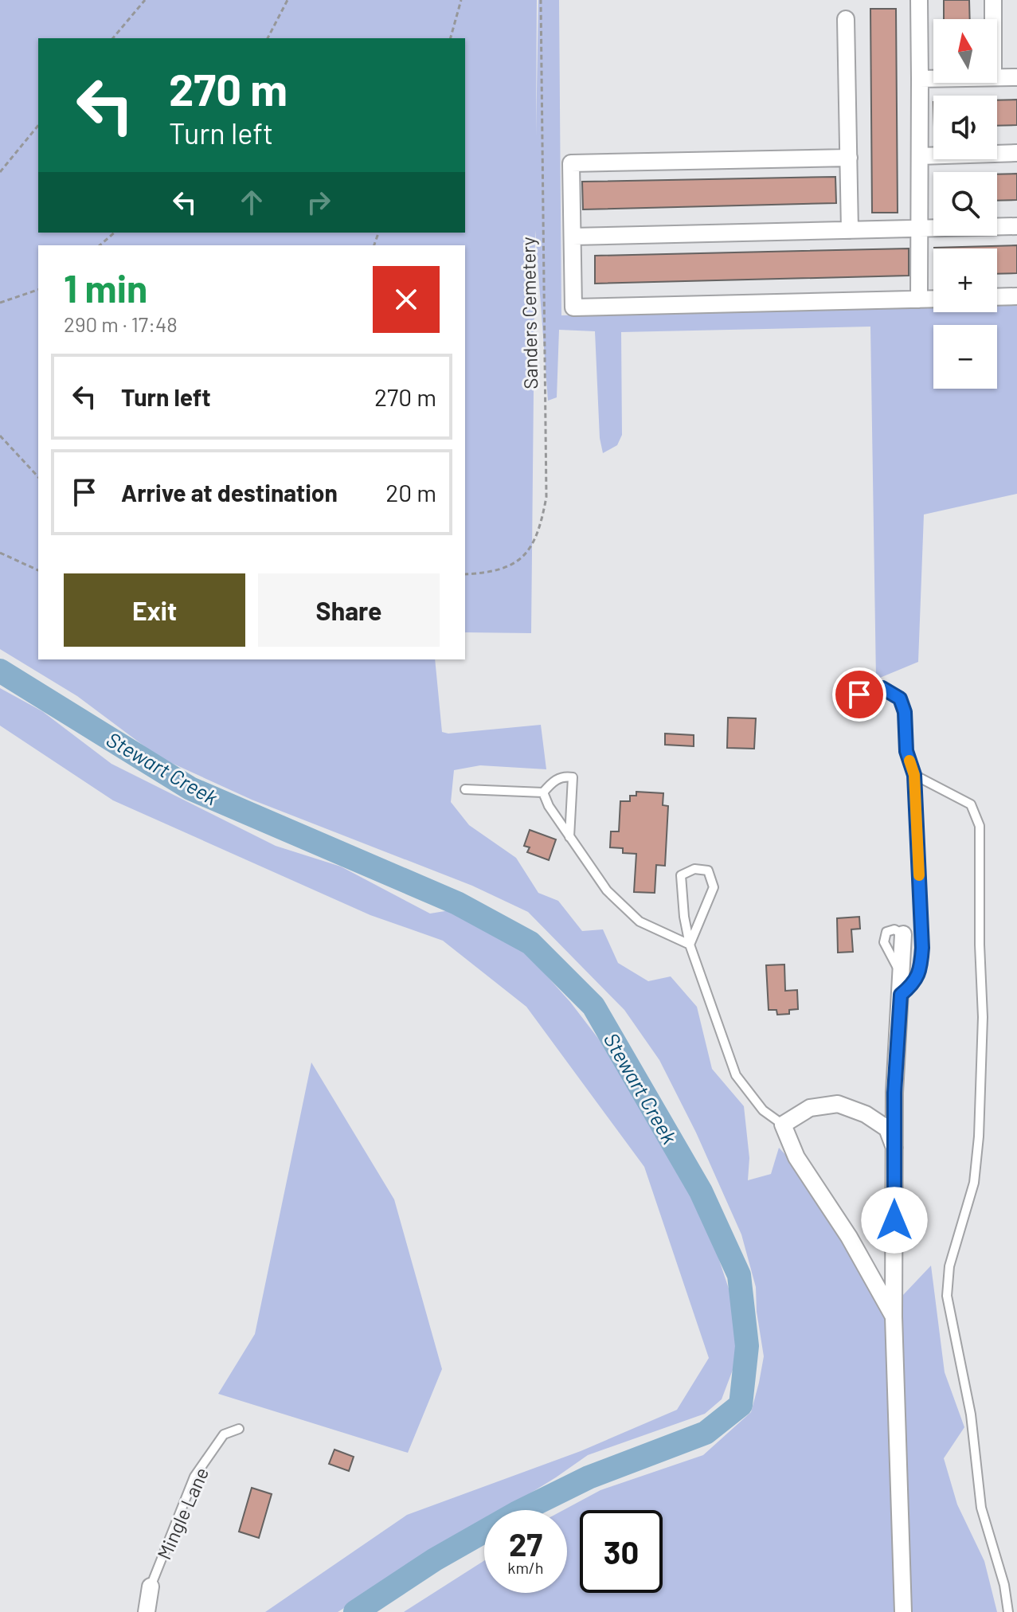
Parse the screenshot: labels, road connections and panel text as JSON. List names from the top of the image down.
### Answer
{
  "streets": {
    "street": ["Mingle Lane"],
    "path": ["Sanders Cemetery"]
  },
  "water": ["Stewart Creek"],
  "north": "top",
  "page": {
    "map_buttons": ["+", "−"],
    "turn": ["270 m", "Turn left"],
    "heading": ["1 min", "290 m · 17:48"],
    "list": [
      {
        "name": "Turn left",
        "value": "270 m"
      },
      {
        "name": "Arrive at destination",
        "value": "20 m"
      }
    ],
    "buttons": ["Exit", "Share"],
    "speed": "27 km/h",
    "limit": "30"
  }
}
